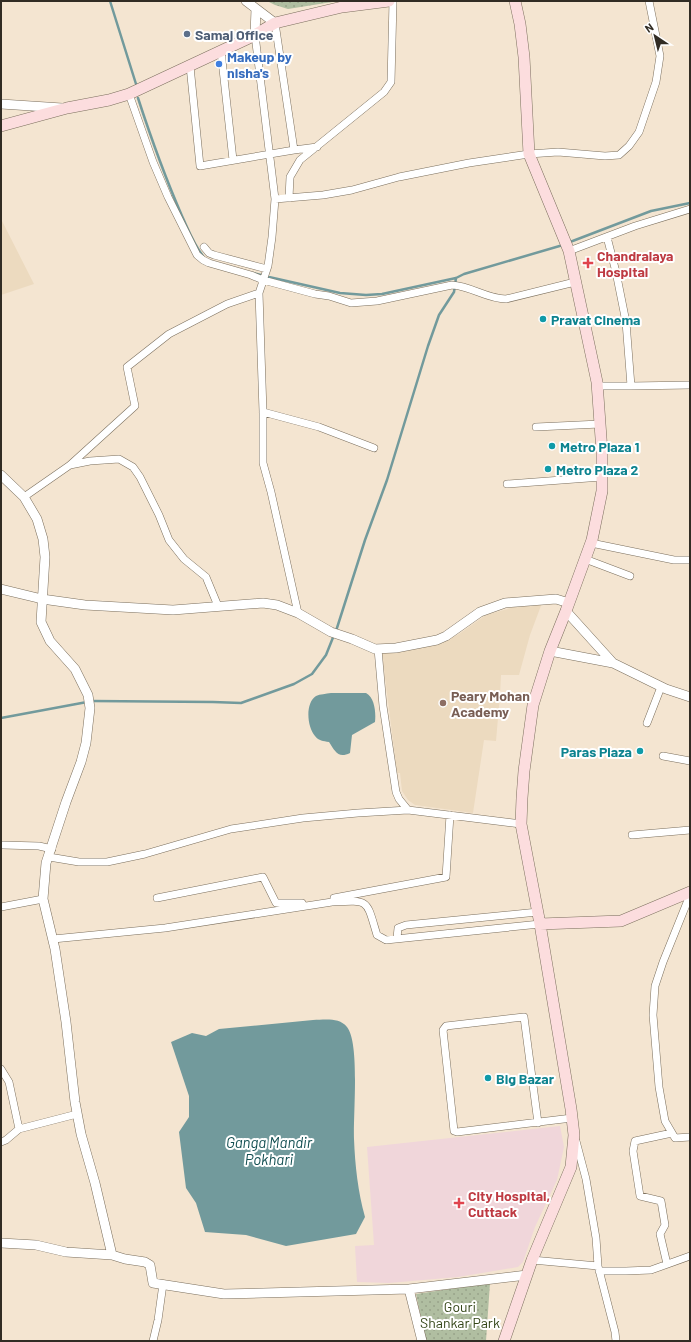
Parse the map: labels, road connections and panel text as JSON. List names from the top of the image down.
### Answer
{
  "water": ["Ganga Mandir Pokhari"],
  "parks": ["Gouri Shankar Park"],
  "places": {
    "other": [
      "Samaj Office",
      "Makeup by nisha's",
      "Pravat Cinema",
      "Metro Plaza 1",
      "Metro Plaza 2",
      "Peary Mohan Academy",
      "Paras Plaza",
      "Big Bazar"
    ],
    "health": ["Chandralaya Hospital", "City Hospital, Cuttack"]
  },
  "north": "top left"
}
